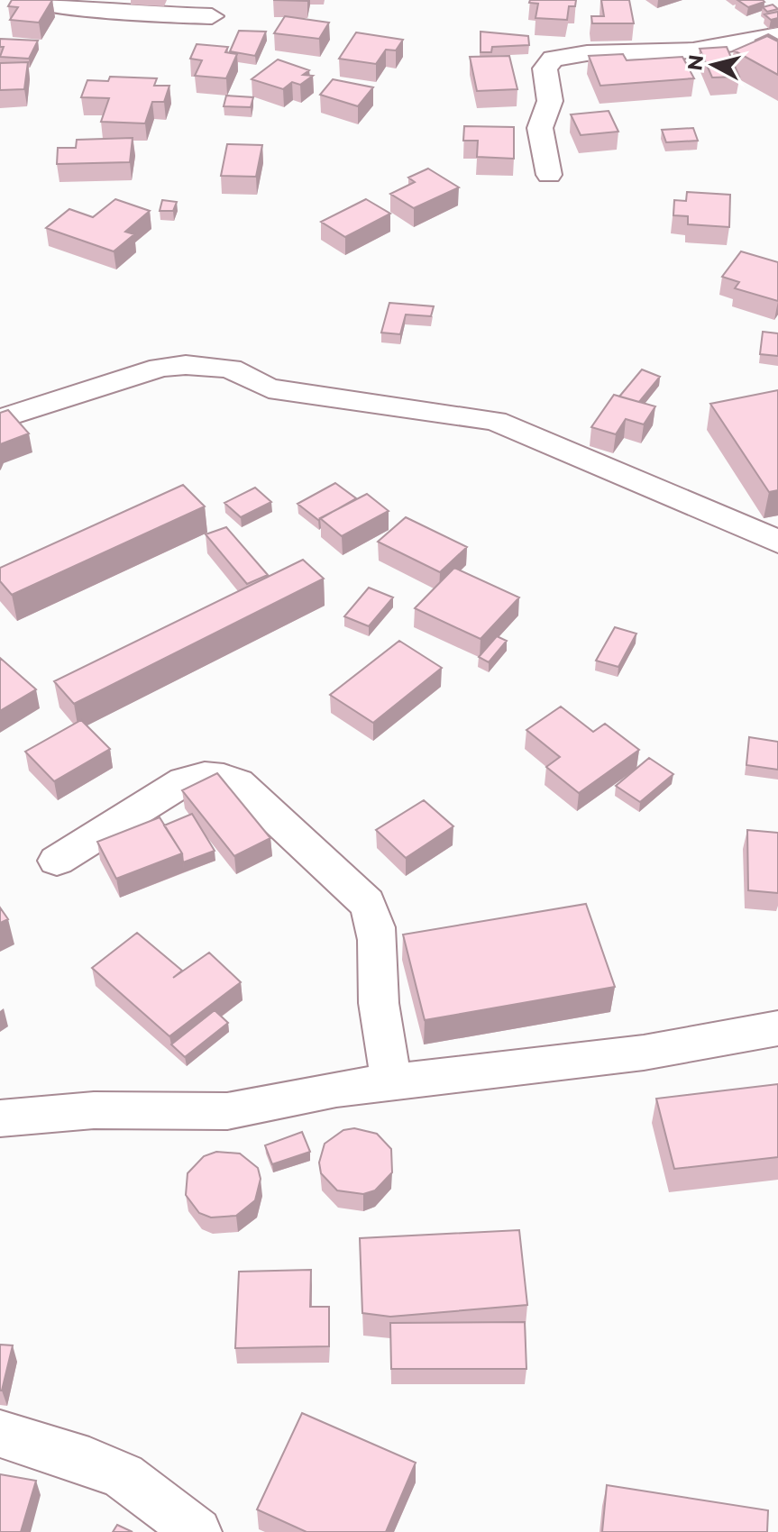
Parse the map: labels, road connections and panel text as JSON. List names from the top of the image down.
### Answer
{
  "north": "left"
}
